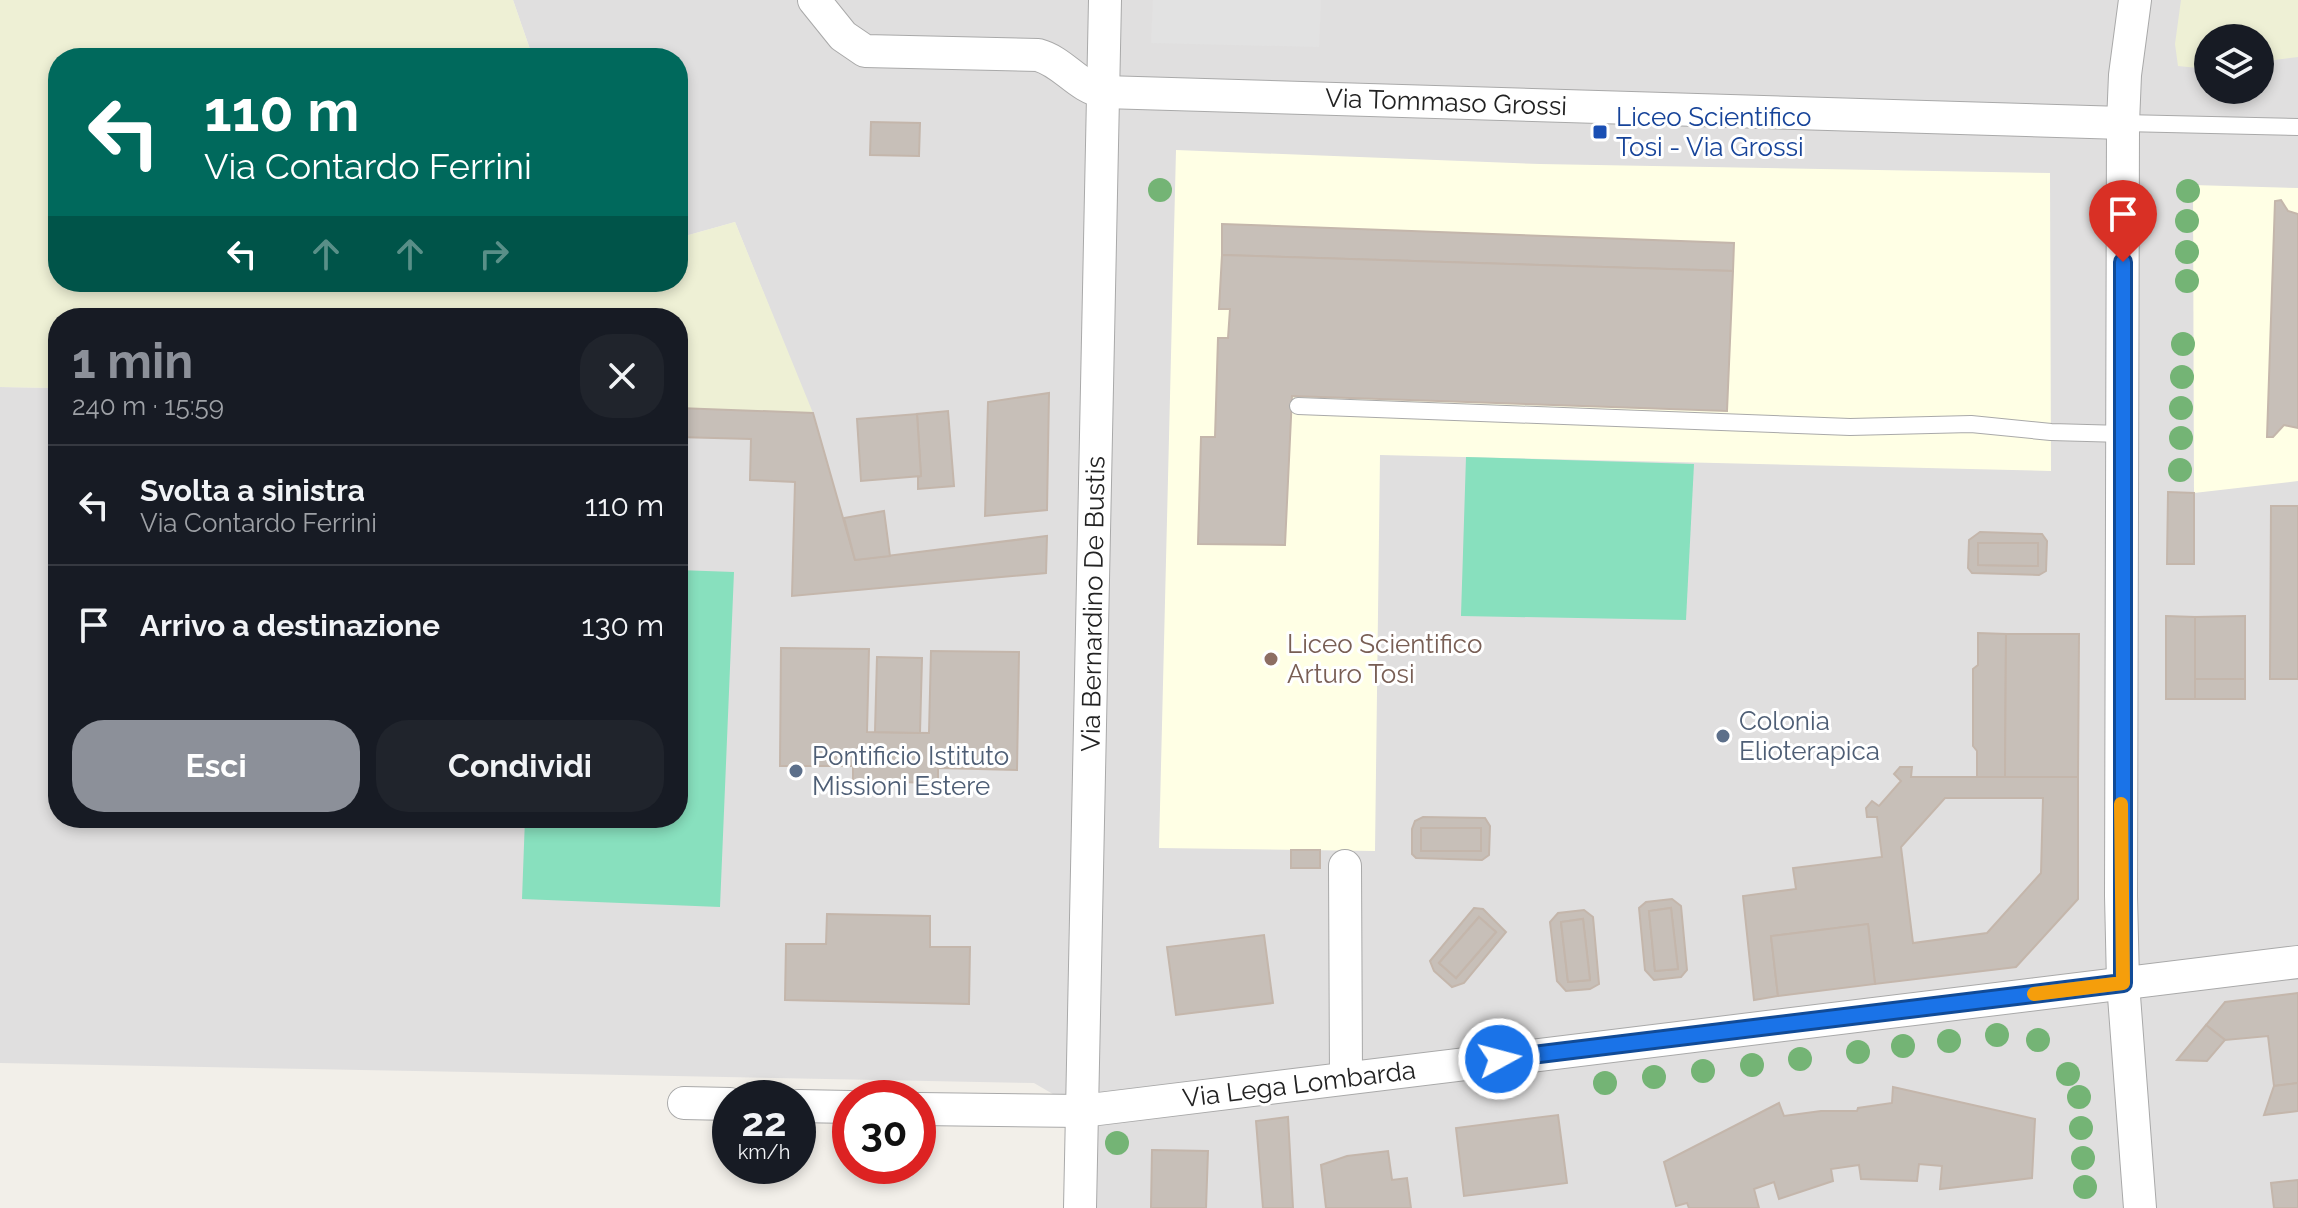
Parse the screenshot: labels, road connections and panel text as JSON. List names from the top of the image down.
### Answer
{
  "streets": {
    "street": ["Via Tommaso Grossi", "Via Bernardino De Bustis", "Via Lega Lombarda"]
  },
  "crossings": [
    ["Via Tommaso Grossi", "Via Bernardino De Bustis"],
    ["Via Bernardino De Bustis", "Via Lega Lombarda"]
  ],
  "places": {
    "transit": ["Liceo Scientifico Tosi - Via Grossi"],
    "other": ["Liceo Scientifico Arturo Tosi", "Colonia Elioterapica", "Pontificio Istituto Missioni Estere"]
  },
  "page": {
    "turn": ["110 m", "Via Contardo Ferrini"],
    "heading": ["1 min", "240 m · 15:59"],
    "list": [
      {
        "name": "Svolta a sinistra",
        "note": "Via Contardo Ferrini",
        "value": "110 m"
      },
      {
        "name": "Arrivo a destinazione",
        "value": "130 m"
      }
    ],
    "buttons": ["Esci", "Condividi"],
    "speed": "22 km/h",
    "limit": "30"
  }
}
